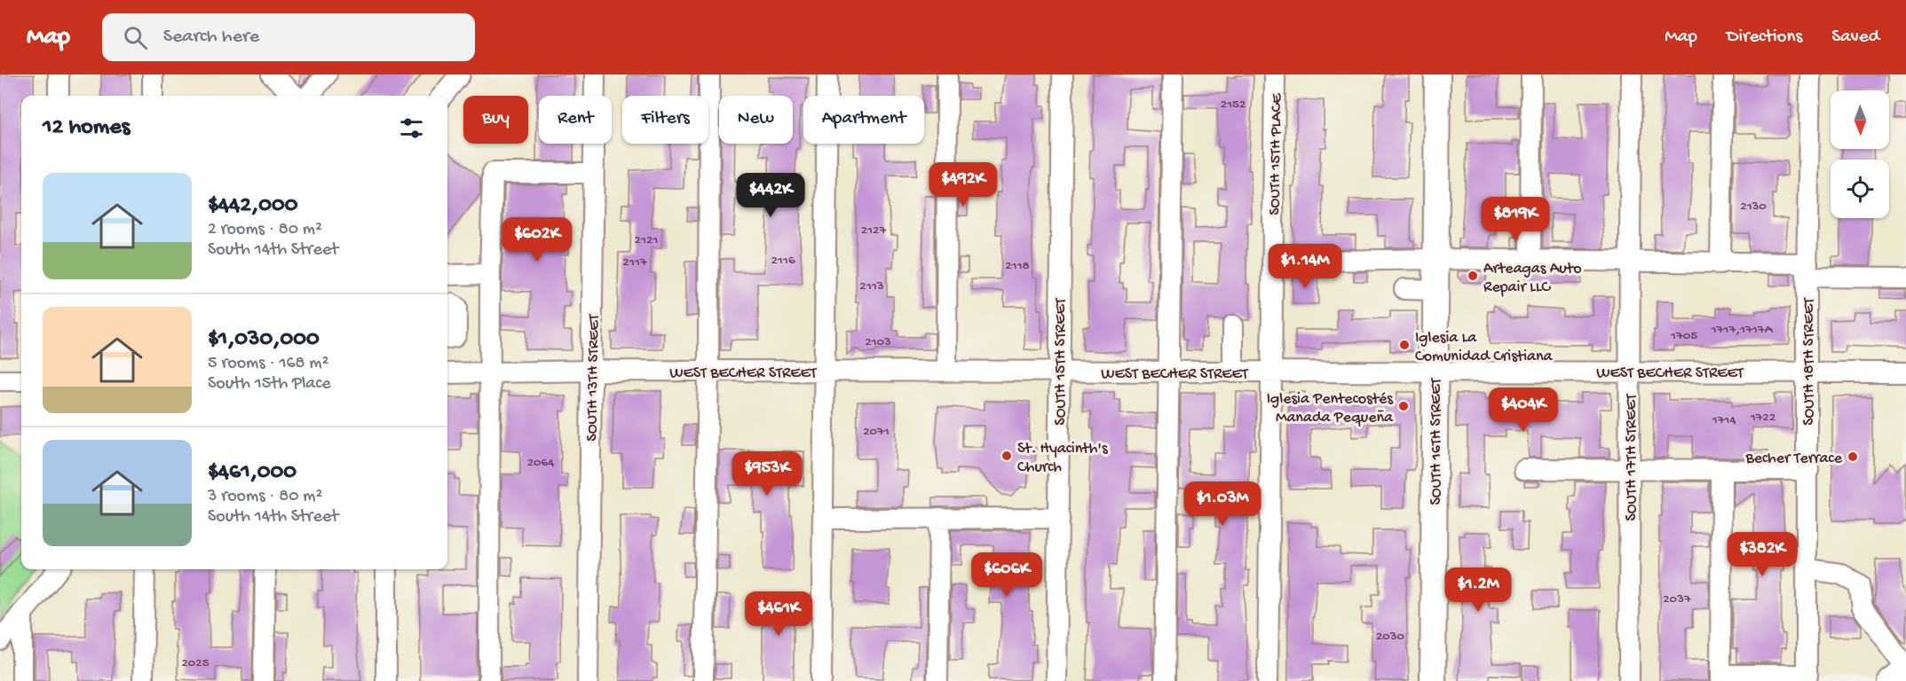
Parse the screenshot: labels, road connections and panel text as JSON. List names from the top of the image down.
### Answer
{
  "streets": {
    "main road": ["SOUTH 16TH STREET"],
    "street": [
      "SOUTH 15TH PLACE",
      "SOUTH 15TH STREET",
      "SOUTH 18TH STREET",
      "WEST BECHER STREET",
      "SOUTH 13TH STREET",
      "SOUTH 17TH STREET"
    ]
  },
  "crossings": [
    ["SOUTH 15TH PLACE", "WEST BECHER STREET"],
    ["SOUTH 15TH STREET", "WEST BECHER STREET"],
    ["SOUTH 18TH STREET", "WEST BECHER STREET"],
    ["WEST BECHER STREET", "SOUTH 13TH STREET"],
    ["WEST BECHER STREET", "SOUTH 16TH STREET"],
    ["WEST BECHER STREET", "SOUTH 17TH STREET"]
  ],
  "places": [
    "Arteagas Auto Repair LLC",
    "Iglesia La Comunidad Cristiana",
    "Iglesia Pentecostés Manada Pequeña",
    "St. Hyacinth's Church",
    "Becher Terrace"
  ],
  "house_numbers": [
    "2152",
    "2130",
    "2127",
    "2121",
    "2116",
    "2117",
    "2118",
    "2113",
    "1717,1717A",
    "1705",
    "2103",
    "1722",
    "1714",
    "2071",
    "2064",
    "2037",
    "2030",
    "2025"
  ],
  "north": "bottom",
  "page": {
    "header": "Map",
    "search": "Search here",
    "nav": ["Map", "Directions", "Saved"],
    "chip": [
      "Buy",
      "Rent",
      "Filters",
      "New",
      "Apartment"
    ],
    "heading": "12 homes",
    "list": [
      {
        "name": "$442,000",
        "note": "2 rooms · 80 m² · South 14th Street"
      },
      {
        "name": "$1,030,000",
        "note": "5 rooms · 168 m² · South 15th Place"
      },
      {
        "name": "$461,000",
        "note": "3 rooms · 80 m² · South 14th Street"
      }
    ],
    "price": [
      "$492K",
      "$442K",
      "$819K",
      "$602K",
      "$1.14M",
      "$404K",
      "$953K",
      "$1.03M",
      "$382K",
      "$606K",
      "$1.2M",
      "$461K"
    ]
  }
}
